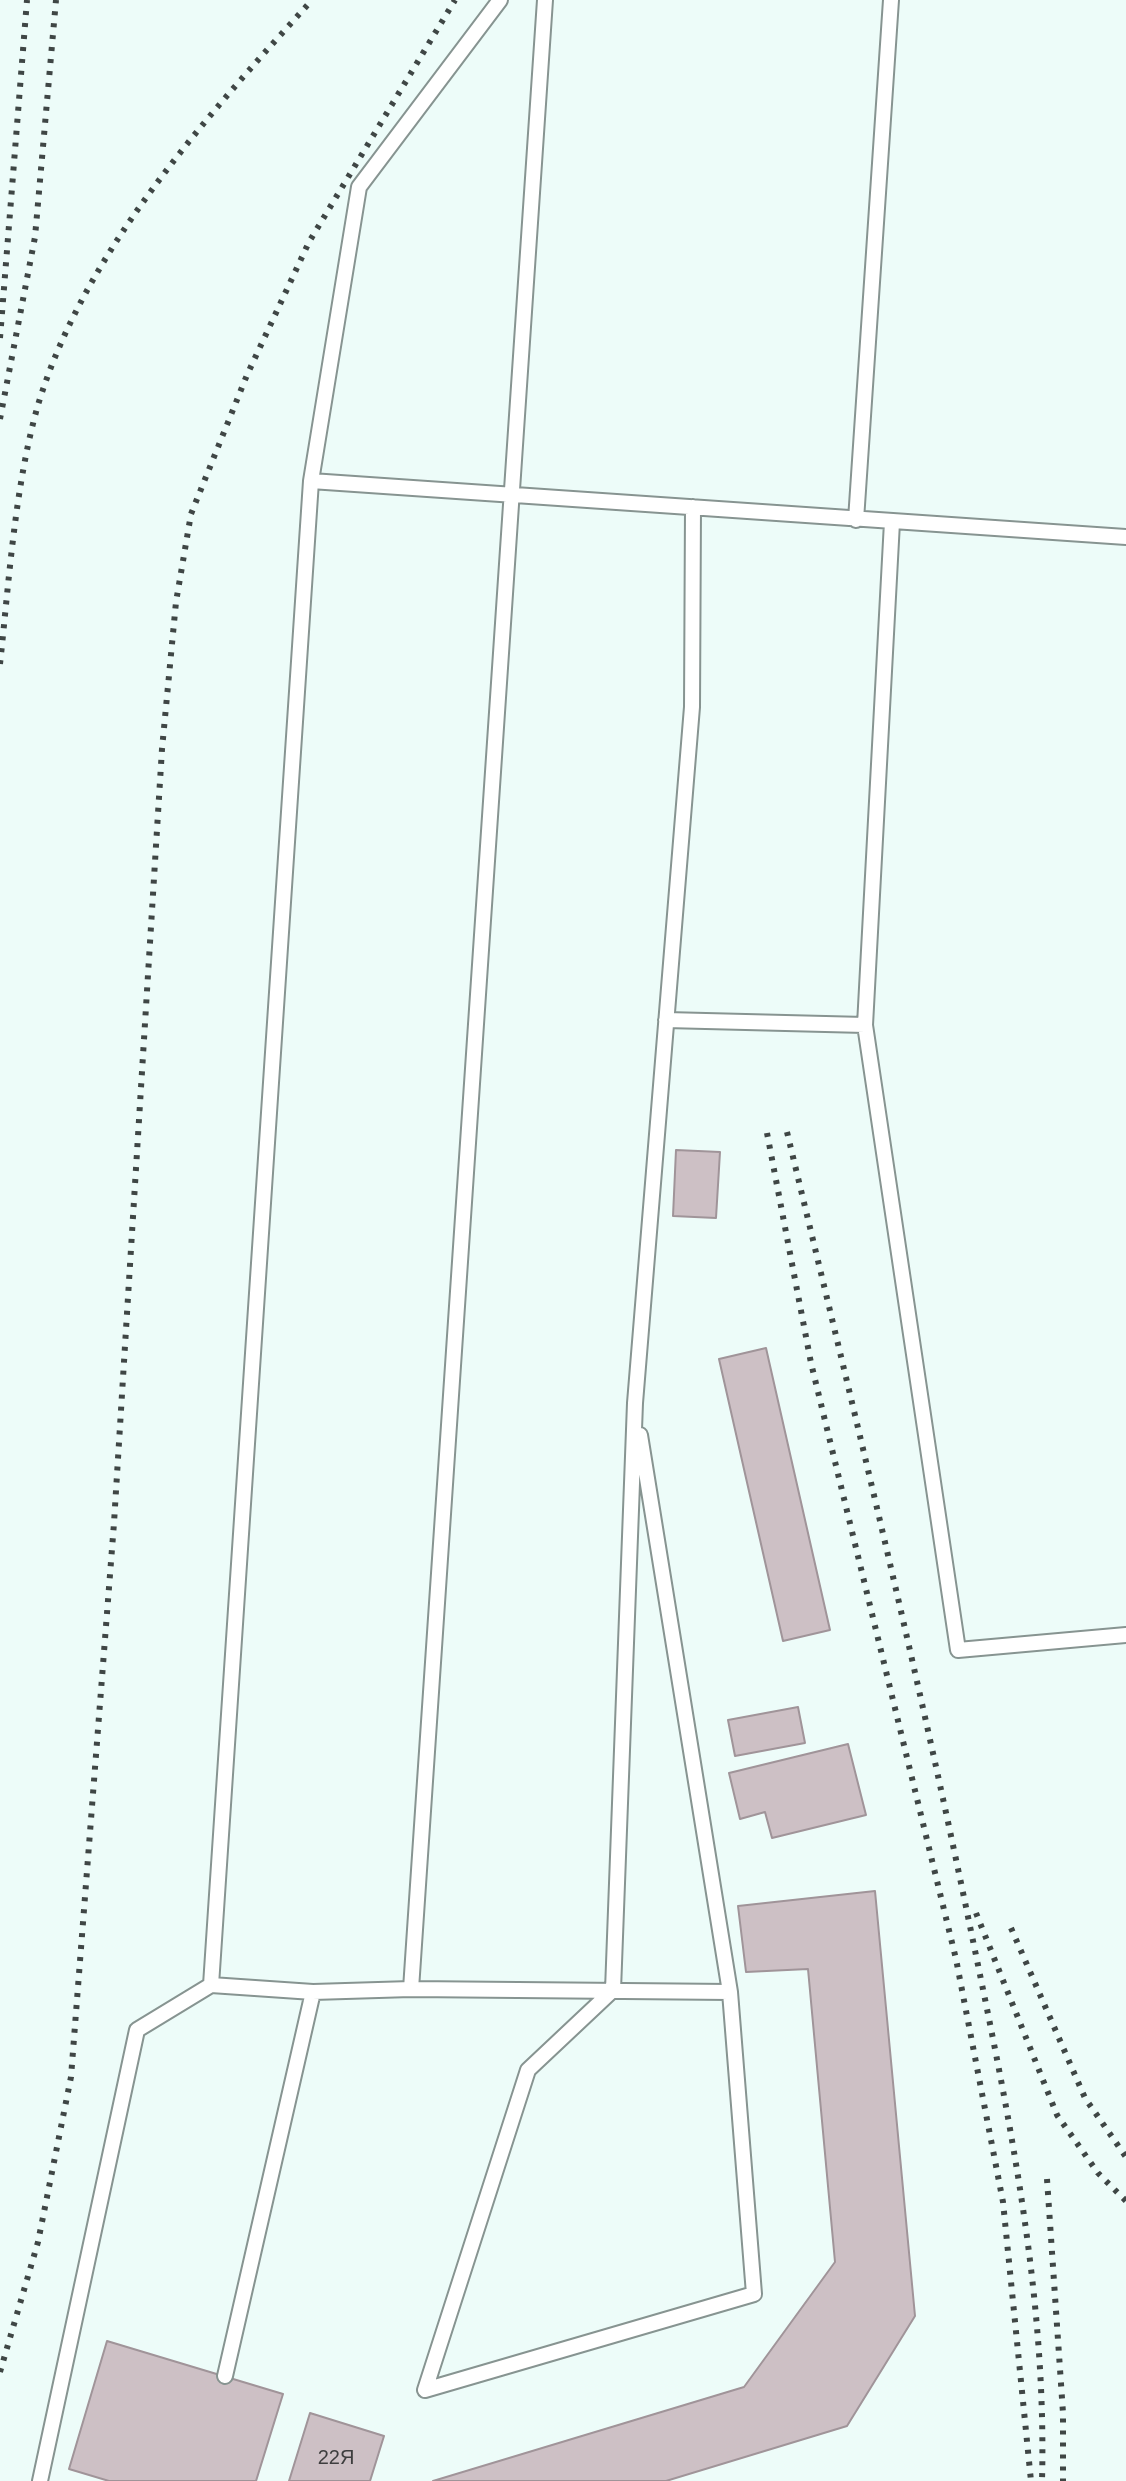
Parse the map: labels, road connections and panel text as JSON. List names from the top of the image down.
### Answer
{
  "house_numbers": ["22Я"]
}
